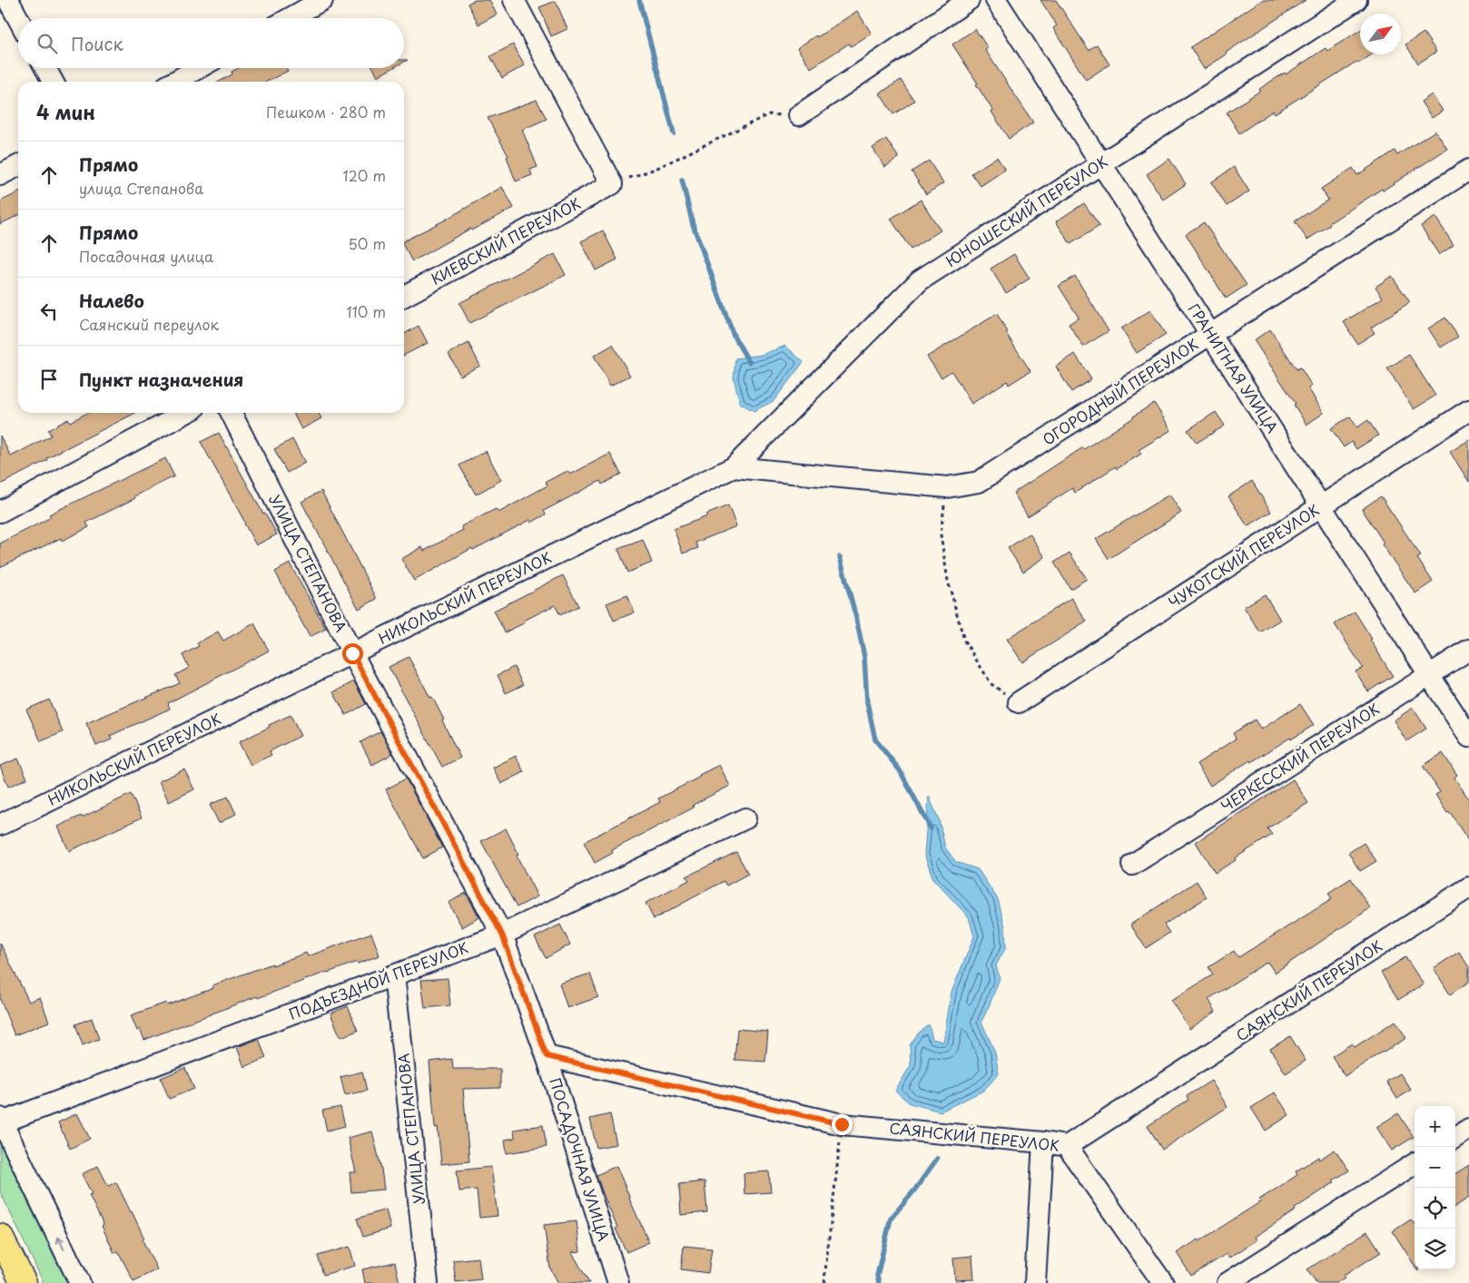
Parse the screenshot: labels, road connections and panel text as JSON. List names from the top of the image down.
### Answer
{
  "streets": {
    "street": [
      "ЮНОШЕСКИЙ ПЕРЕУЛОК",
      "КИЕВСКИЙ ПЕРЕУЛОК",
      "ГРАНИТНАЯ УЛИЦА",
      "ОГОРОДНЫЙ ПЕРЕУЛОК",
      "ЧУКОТСКИЙ ПЕРЕУЛОК",
      "УЛИЦА СТЕПАНОВА",
      "НИКОЛЬСКИЙ ПЕРЕУЛОК",
      "ЧЕРКЕССКИЙ ПЕРЕУЛОК",
      "ПОДЪЕЗДНОЙ ПЕРЕУЛОК",
      "САЯНСКИЙ ПЕРЕУЛОК",
      "ПОСАДОЧНАЯ УЛИЦА"
    ]
  },
  "crossings": [
    ["ЮНОШЕСКИЙ ПЕРЕУЛОК", "ГРАНИТНАЯ УЛИЦА"],
    ["ЮНОШЕСКИЙ ПЕРЕУЛОК", "ОГОРОДНЫЙ ПЕРЕУЛОК"],
    ["ЮНОШЕСКИЙ ПЕРЕУЛОК", "НИКОЛЬСКИЙ ПЕРЕУЛОК"],
    ["ГРАНИТНАЯ УЛИЦА", "ОГОРОДНЫЙ ПЕРЕУЛОК"],
    ["ГРАНИТНАЯ УЛИЦА", "ЧУКОТСКИЙ ПЕРЕУЛОК"],
    ["ГРАНИТНАЯ УЛИЦА", "ЧЕРКЕССКИЙ ПЕРЕУЛОК"],
    ["ОГОРОДНЫЙ ПЕРЕУЛОК", "НИКОЛЬСКИЙ ПЕРЕУЛОК"],
    ["УЛИЦА СТЕПАНОВА", "НИКОЛЬСКИЙ ПЕРЕУЛОК"],
    ["УЛИЦА СТЕПАНОВА", "ПОДЪЕЗДНОЙ ПЕРЕУЛОК"],
    ["УЛИЦА СТЕПАНОВА", "ПОСАДОЧНАЯ УЛИЦА"],
    ["ПОДЪЕЗДНОЙ ПЕРЕУЛОК", "ПОСАДОЧНАЯ УЛИЦА"],
    ["САЯНСКИЙ ПЕРЕУЛОК", "ПОСАДОЧНАЯ УЛИЦА"]
  ],
  "north": "top right",
  "page": {
    "search": "Поиск",
    "heading": ["4 мин", "Пешком · 280 m"],
    "list": [
      ["Прямо", "улица Степанова", "120 m"],
      ["Прямо", "Посадочная улица", "50 m"],
      ["Налево", "Саянский переулок", "110 m"],
      "Пункт назначения"
    ],
    "map_buttons": ["+", "−"]
  }
}
